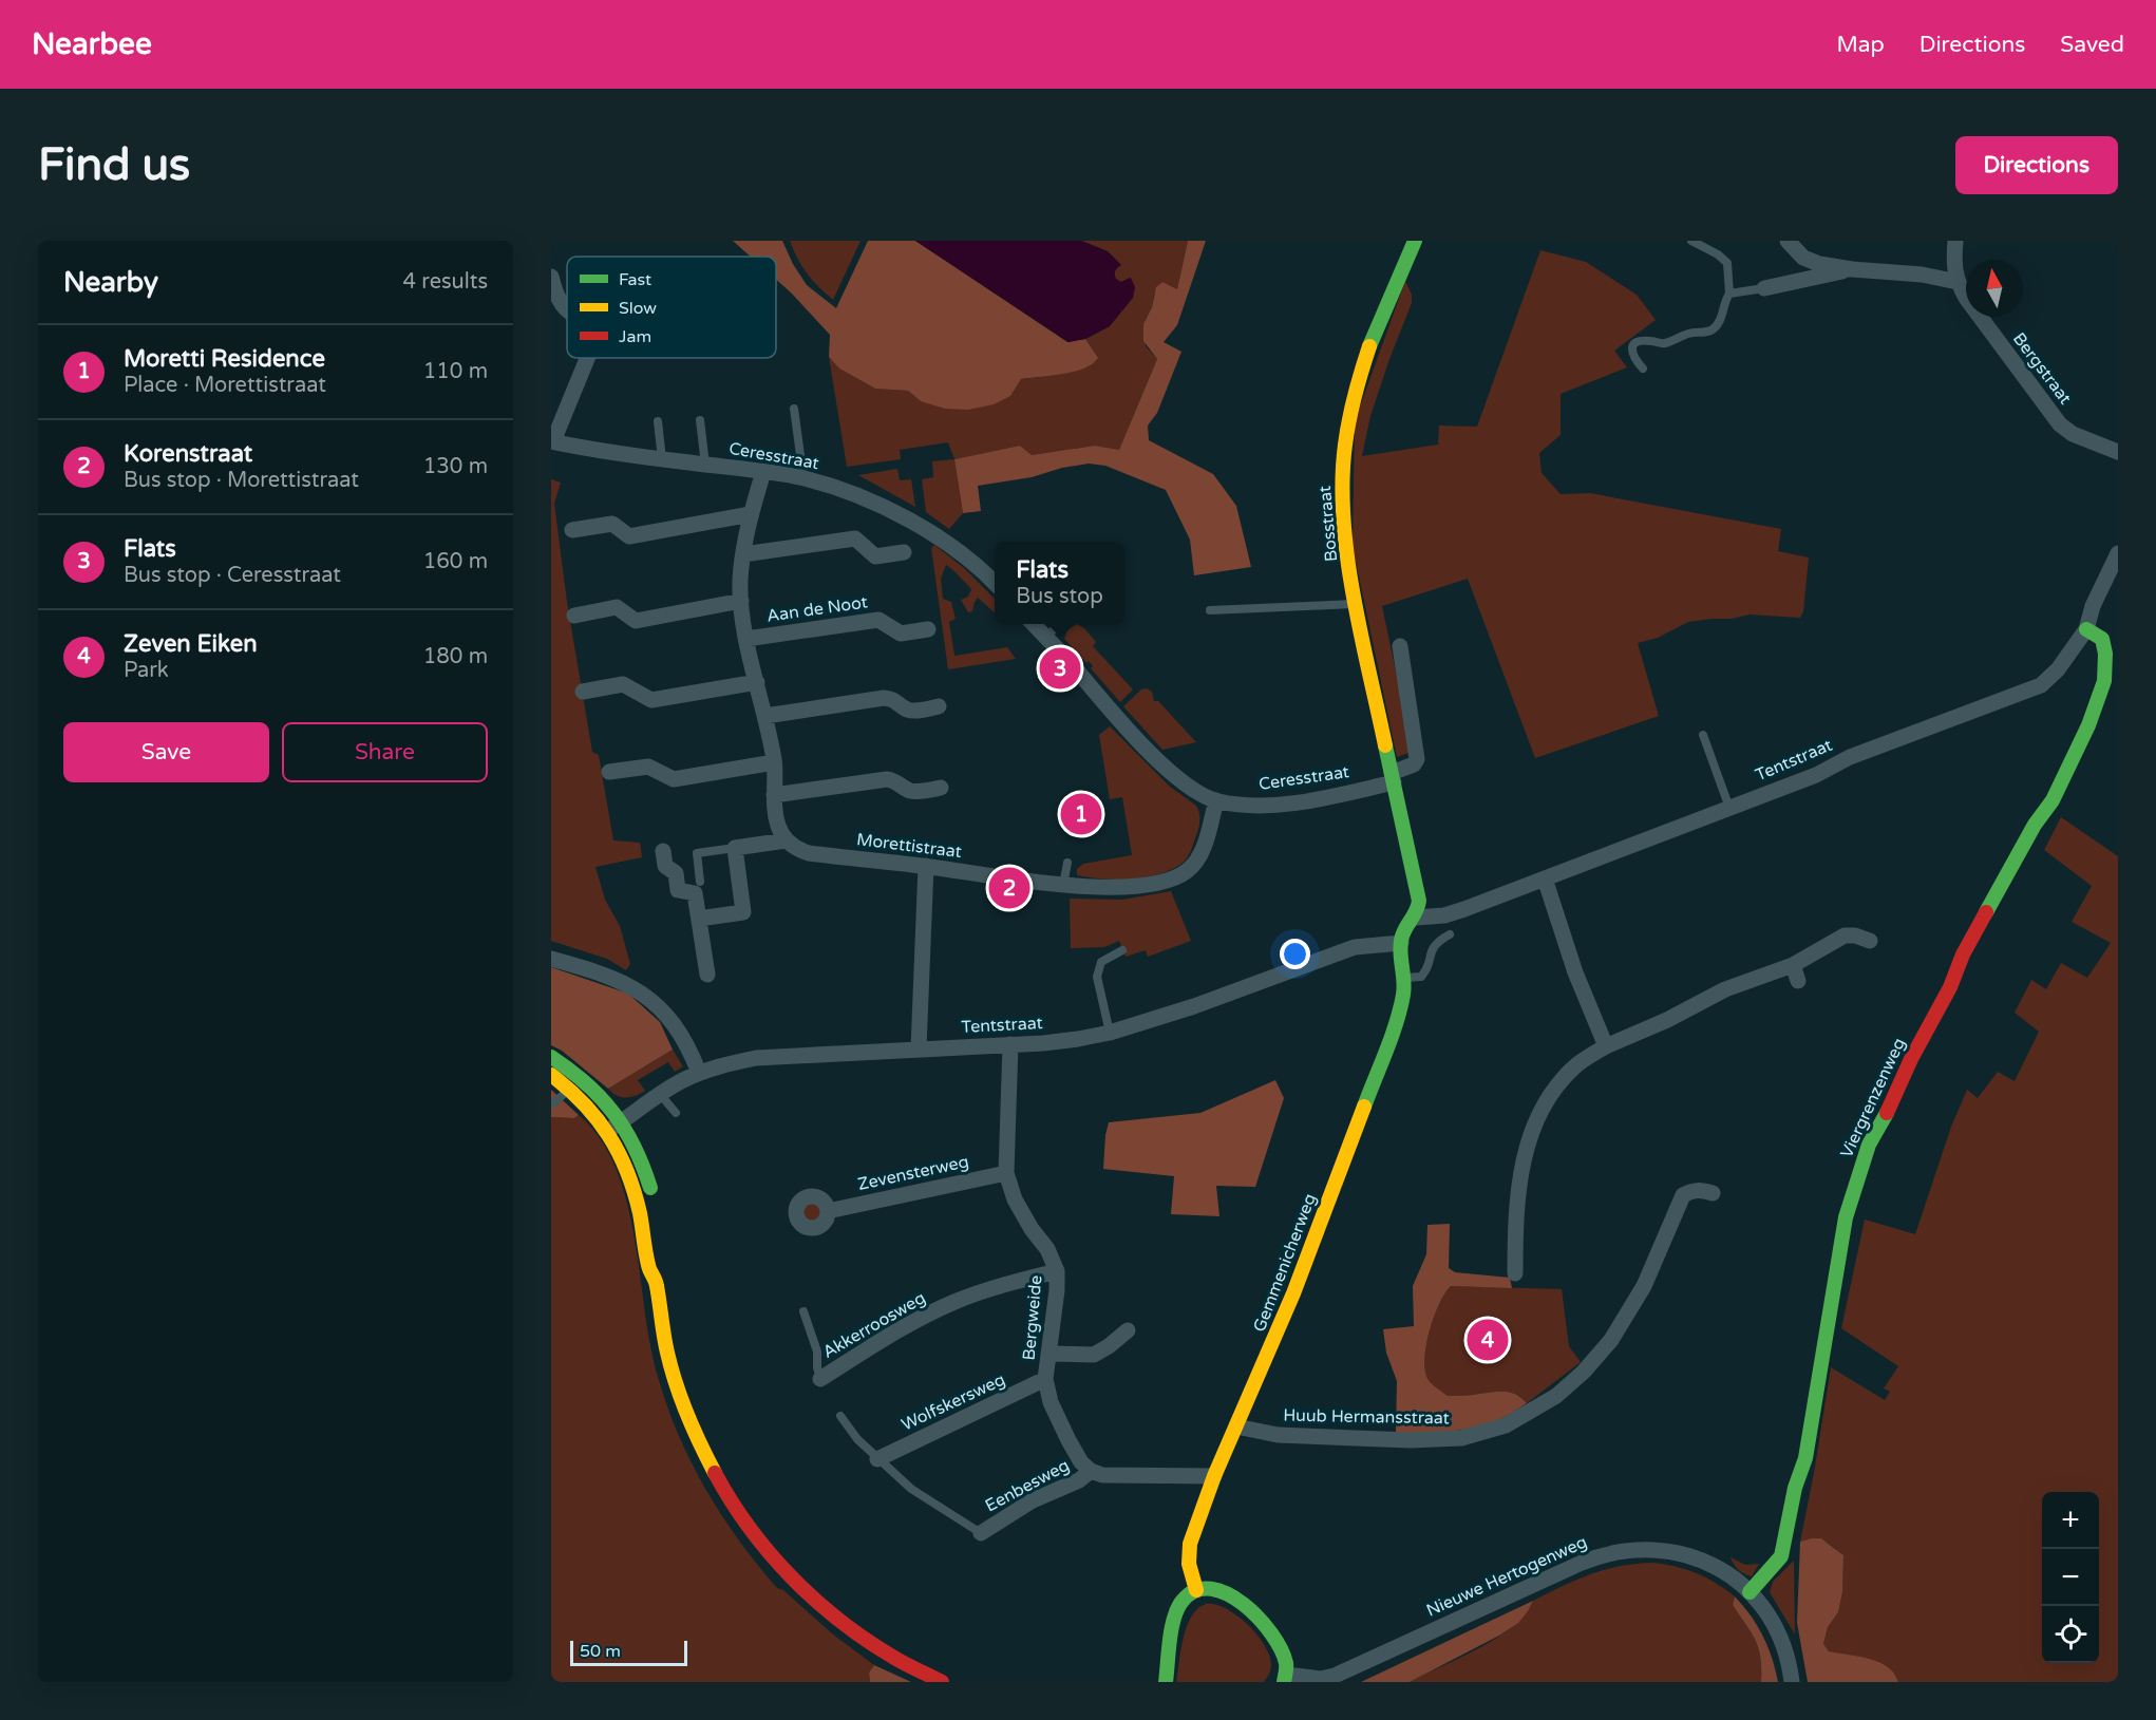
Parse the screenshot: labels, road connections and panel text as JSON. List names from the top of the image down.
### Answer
{
  "streets": {
    "street": [
      "Bergstraat",
      "Ceresstraat",
      "Bosstraat",
      "Aan de Noot",
      "Tentstraat",
      "Morettistraat",
      "Viergrenzenweg",
      "Zevensterweg",
      "Gemmenicherweg",
      "Bergweide",
      "Akkerroosweg",
      "Wolfskersweg",
      "Huub Hermansstraat",
      "Eenbesweg",
      "Nieuwe Hertogenweg"
    ]
  },
  "crossings": [
    ["Ceresstraat", "Bosstraat"],
    ["Ceresstraat", "Aan de Noot"],
    ["Ceresstraat", "Morettistraat"],
    ["Bosstraat", "Tentstraat"],
    ["Aan de Noot", "Morettistraat"],
    ["Tentstraat", "Viergrenzenweg"],
    ["Tentstraat", "Gemmenicherweg"],
    ["Tentstraat", "Bergweide"],
    ["Viergrenzenweg", "Nieuwe Hertogenweg"],
    ["Zevensterweg", "Bergweide"],
    ["Gemmenicherweg", "Huub Hermansstraat"],
    ["Bergweide", "Akkerroosweg"],
    ["Bergweide", "Wolfskersweg"],
    ["Bergweide", "Eenbesweg"]
  ],
  "legend": ["Fast", "Slow", "Jam"],
  "scale_bar": "50 m",
  "north": "top",
  "page": {
    "header": "Nearbee",
    "nav": ["Map", "Directions", "Saved"],
    "buttons": [
      "Directions",
      ["Save", "Share"]
    ],
    "title": "Find us",
    "heading": ["Nearby", "4 results"],
    "list": [
      {
        "mark": "1",
        "name": "Moretti Residence",
        "note": "Place · Morettistraat",
        "value": "110 m"
      },
      {
        "mark": "2",
        "name": "Korenstraat",
        "note": "Bus stop · Morettistraat",
        "value": "130 m"
      },
      {
        "mark": "3",
        "name": "Flats",
        "note": "Bus stop · Ceresstraat",
        "value": "160 m"
      },
      {
        "mark": "4",
        "name": "Zeven Eiken",
        "note": "Park",
        "value": "180 m"
      }
    ],
    "popup": ["Flats", "Bus stop"],
    "pins": [
      "3",
      "1",
      "2",
      "4"
    ],
    "map_buttons": ["+", "−"],
    "scale": "50 m"
  }
}
